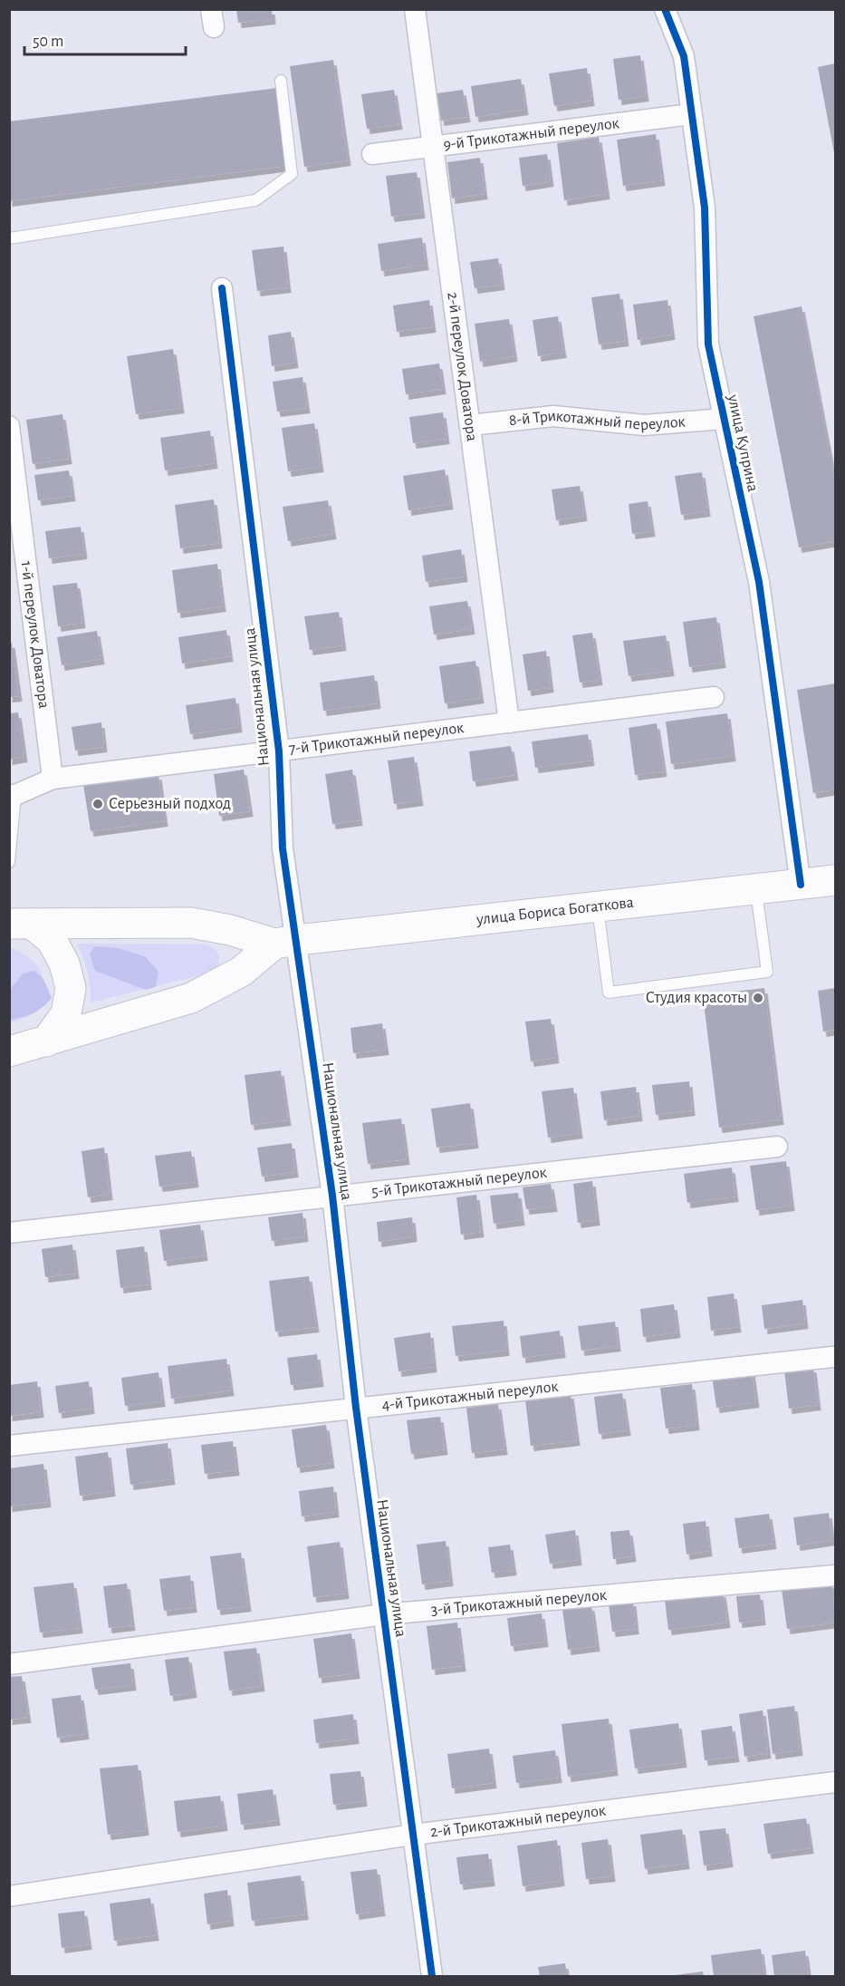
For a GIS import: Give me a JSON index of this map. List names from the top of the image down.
{
  "streets": {
    "main road": ["улица Бориса Богаткова"],
    "street": [
      "9-й Трикотажный переулок",
      "2-й переулок Доватора",
      "8-й Трикотажный переулок",
      "улица Куприна",
      "1-й переулок Доватора",
      "Национальная улица",
      "7-й Трикотажный переулок",
      "5-й Трикотажный переулок",
      "4-й Трикотажный переулок",
      "3-й Трикотажный переулок",
      "2-й Трикотажный переулок"
    ]
  },
  "crossings": [
    ["9-й Трикотажный переулок", "2-й переулок Доватора"],
    ["9-й Трикотажный переулок", "улица Куприна"],
    ["2-й переулок Доватора", "8-й Трикотажный переулок"],
    ["2-й переулок Доватора", "7-й Трикотажный переулок"],
    ["8-й Трикотажный переулок", "улица Куприна"],
    ["улица Куприна", "улица Бориса Богаткова"],
    ["1-й переулок Доватора", "7-й Трикотажный переулок"],
    ["Национальная улица", "7-й Трикотажный переулок"],
    ["Национальная улица", "улица Бориса Богаткова"],
    ["Национальная улица", "5-й Трикотажный переулок"],
    ["Национальная улица", "4-й Трикотажный переулок"],
    ["Национальная улица", "3-й Трикотажный переулок"],
    ["Национальная улица", "2-й Трикотажный переулок"]
  ],
  "places": ["Серьезный подход", "Студия красоты"],
  "scale_bar": "50 m"
}
